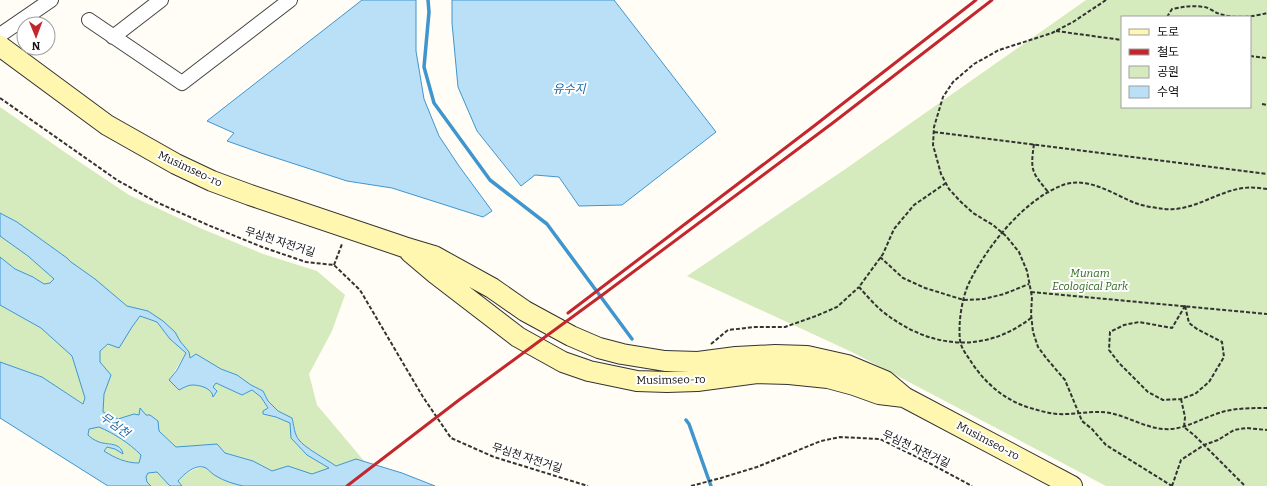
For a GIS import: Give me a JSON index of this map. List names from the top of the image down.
{
  "streets": {
    "street": ["Musimseo-ro"],
    "path": ["무심천 자전거길"]
  },
  "water": ["유수지", "무심천"],
  "parks": ["Munam Ecological Park"],
  "legend": [
    "도로",
    "철도",
    "공원",
    "수역"
  ],
  "north": "bottom"
}
